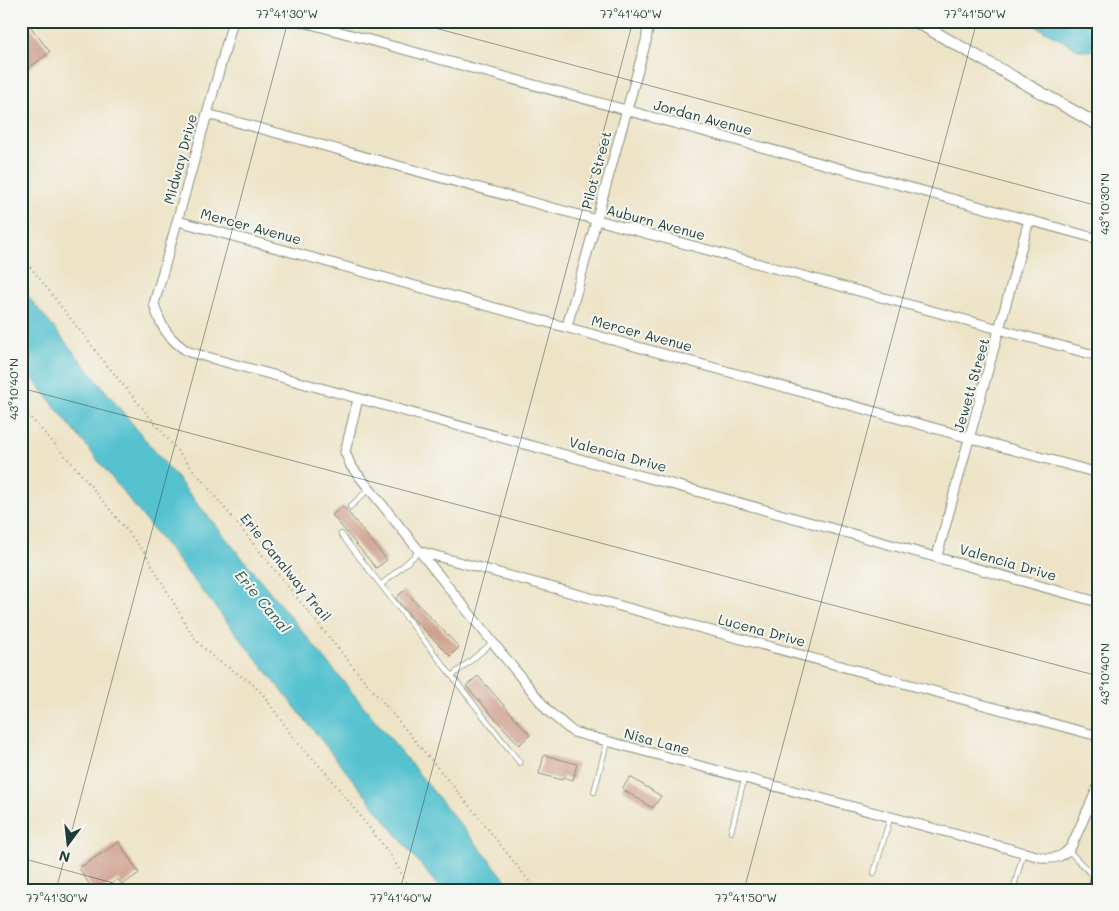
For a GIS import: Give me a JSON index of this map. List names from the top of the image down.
{
  "streets": {
    "street": [
      "Jordan Avenue",
      "Midway Drive",
      "Pilot Street",
      "Auburn Avenue",
      "Mercer Avenue",
      "Jewett Street",
      "Valencia Drive",
      "Lucena Drive",
      "Nisa Lane"
    ],
    "path": ["Erie Canalway Trail"]
  },
  "crossings": [
    ["Jordan Avenue", "Pilot Street"],
    ["Jordan Avenue", "Jewett Street"],
    ["Midway Drive", "Auburn Avenue"],
    ["Midway Drive", "Mercer Avenue"],
    ["Midway Drive", "Valencia Drive"],
    ["Pilot Street", "Auburn Avenue"],
    ["Pilot Street", "Mercer Avenue"],
    ["Auburn Avenue", "Jewett Street"],
    ["Mercer Avenue", "Jewett Street"],
    ["Jewett Street", "Valencia Drive"],
    ["Valencia Drive", "Nisa Lane"],
    ["Lucena Drive", "Nisa Lane"]
  ],
  "water": ["Erie Canal"],
  "north": "bottom",
  "coordinates": [
    "77°41'30\"W",
    "77°41'40\"W",
    "77°41'50\"W",
    "43°10'30\"N",
    "43°10'40\"N"
  ]
}
